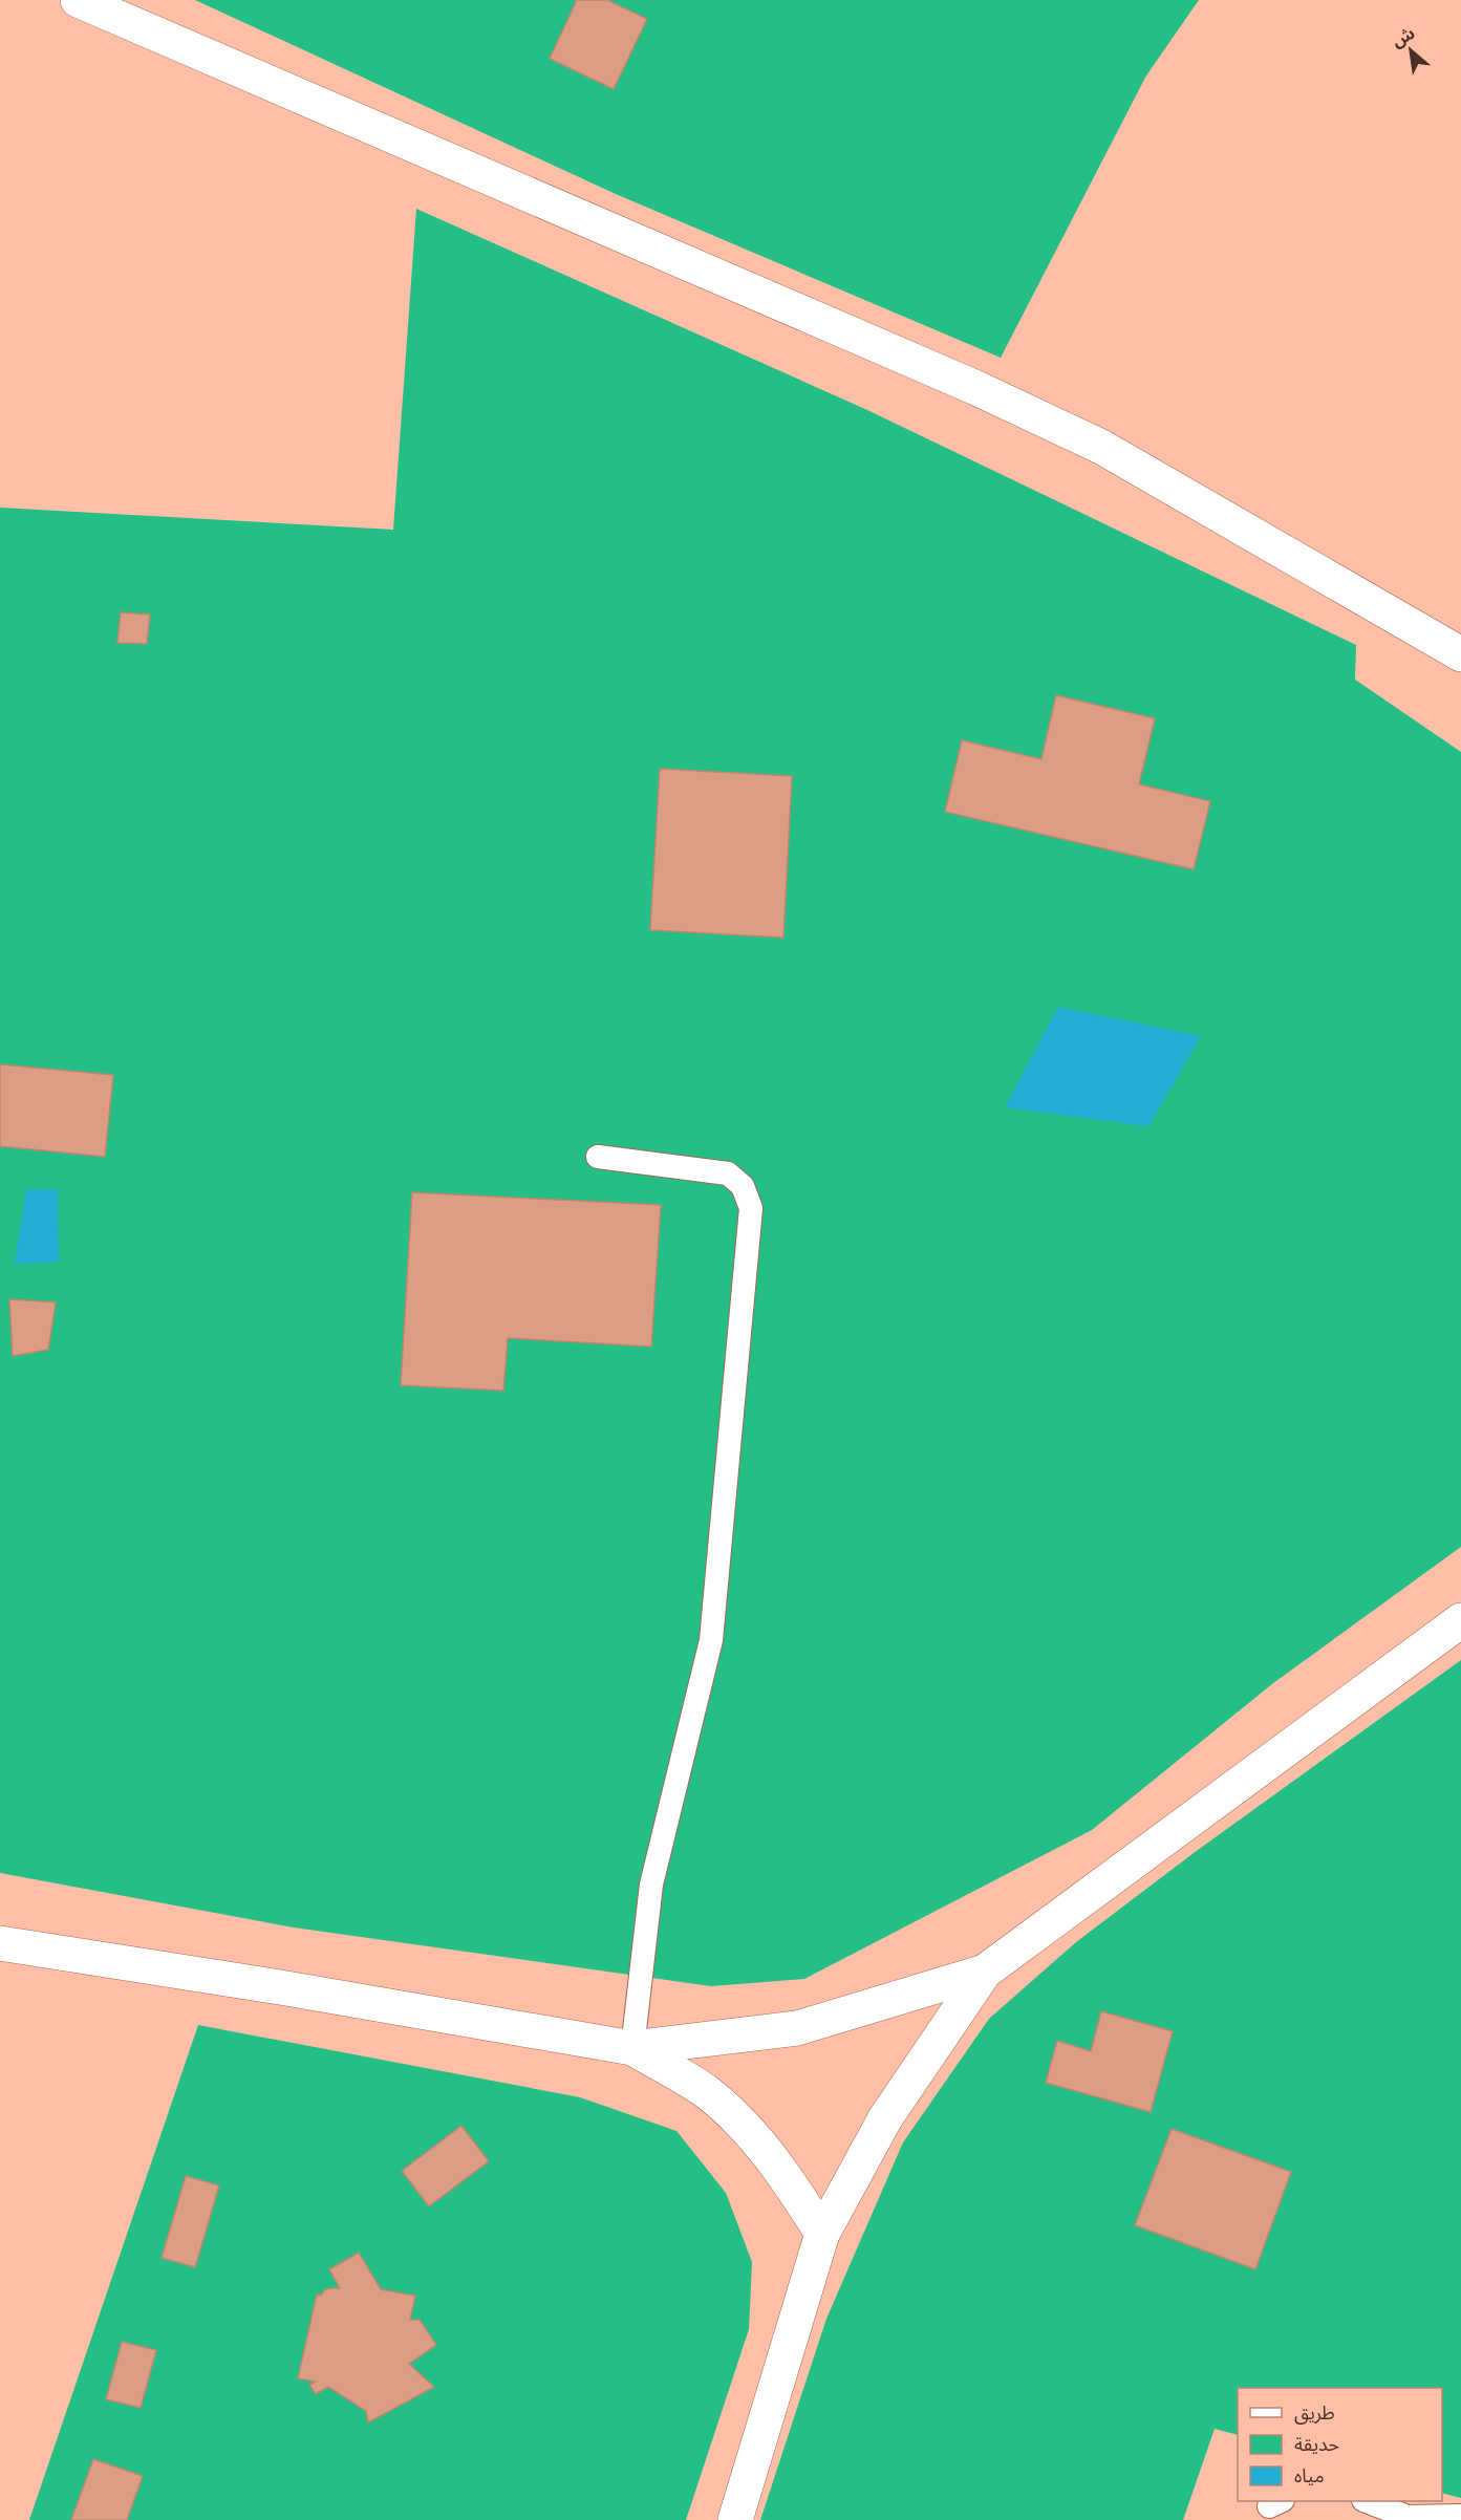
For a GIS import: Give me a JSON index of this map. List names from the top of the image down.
{
  "legend": ["طريق", "حديقة", "مياه"],
  "north": "top left"
}
